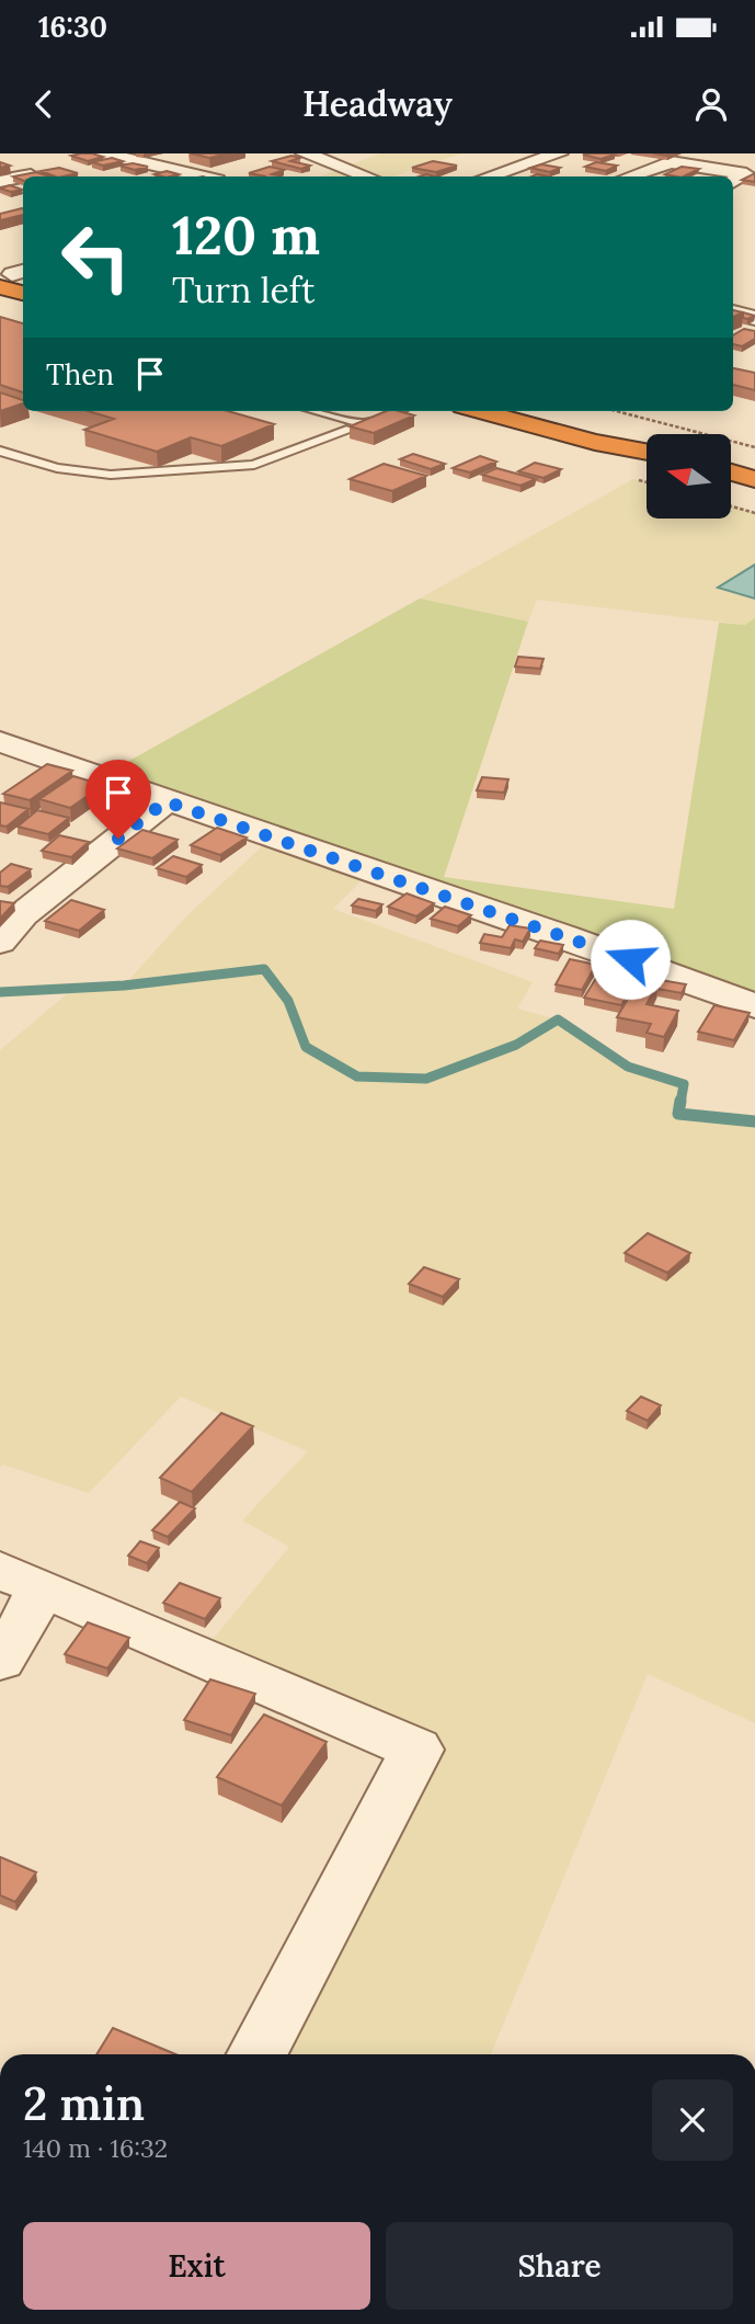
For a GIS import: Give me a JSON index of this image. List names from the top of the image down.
{
  "north": "left",
  "page": {
    "status": "16:30",
    "header": "Headway",
    "turn": ["120 m", "Turn left"],
    "then": "Then",
    "heading": ["2 min", "140 m · 16:32"],
    "buttons": ["Exit", "Share"]
  }
}
